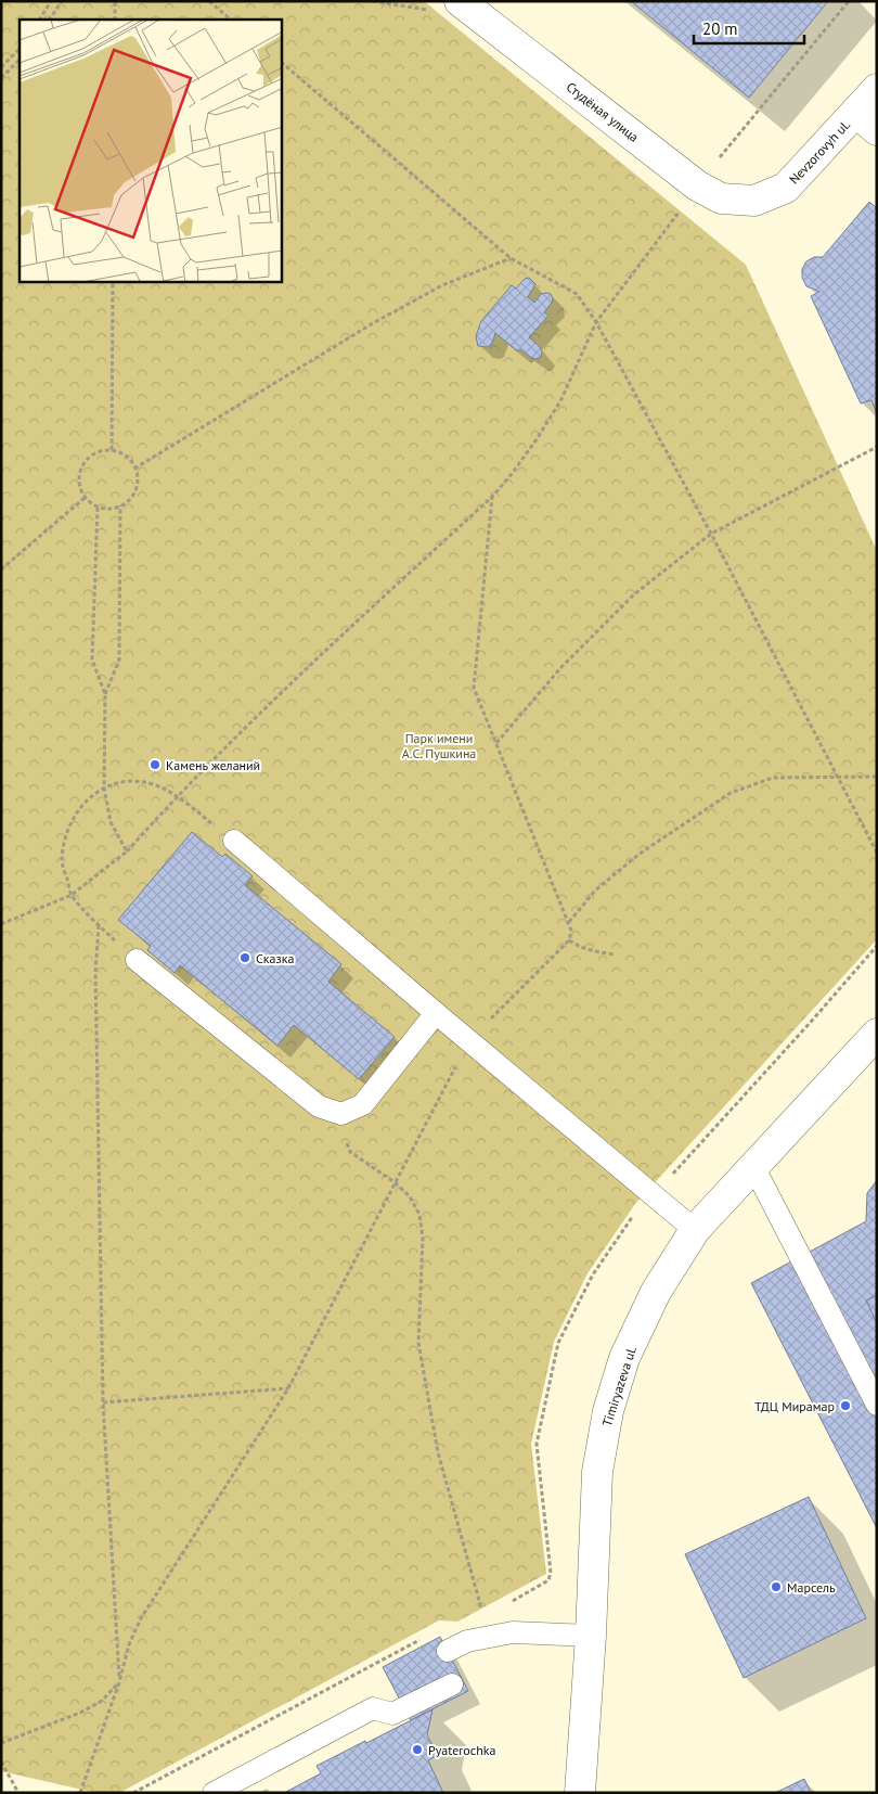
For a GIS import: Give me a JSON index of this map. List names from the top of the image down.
{
  "streets": {
    "street": ["Студёная улица", "Nevzorovyh ul.", "Timiryazeva ul."]
  },
  "crossings": [
    ["Студёная улица", "Nevzorovyh ul."]
  ],
  "parks": ["Парк имени А.С. Пушкина"],
  "places": [
    "Камень желаний",
    "Сказка",
    "ТДЦ Мирамар",
    "Марсель",
    "Pyaterochka"
  ],
  "scale_bar": "20 m"
}
